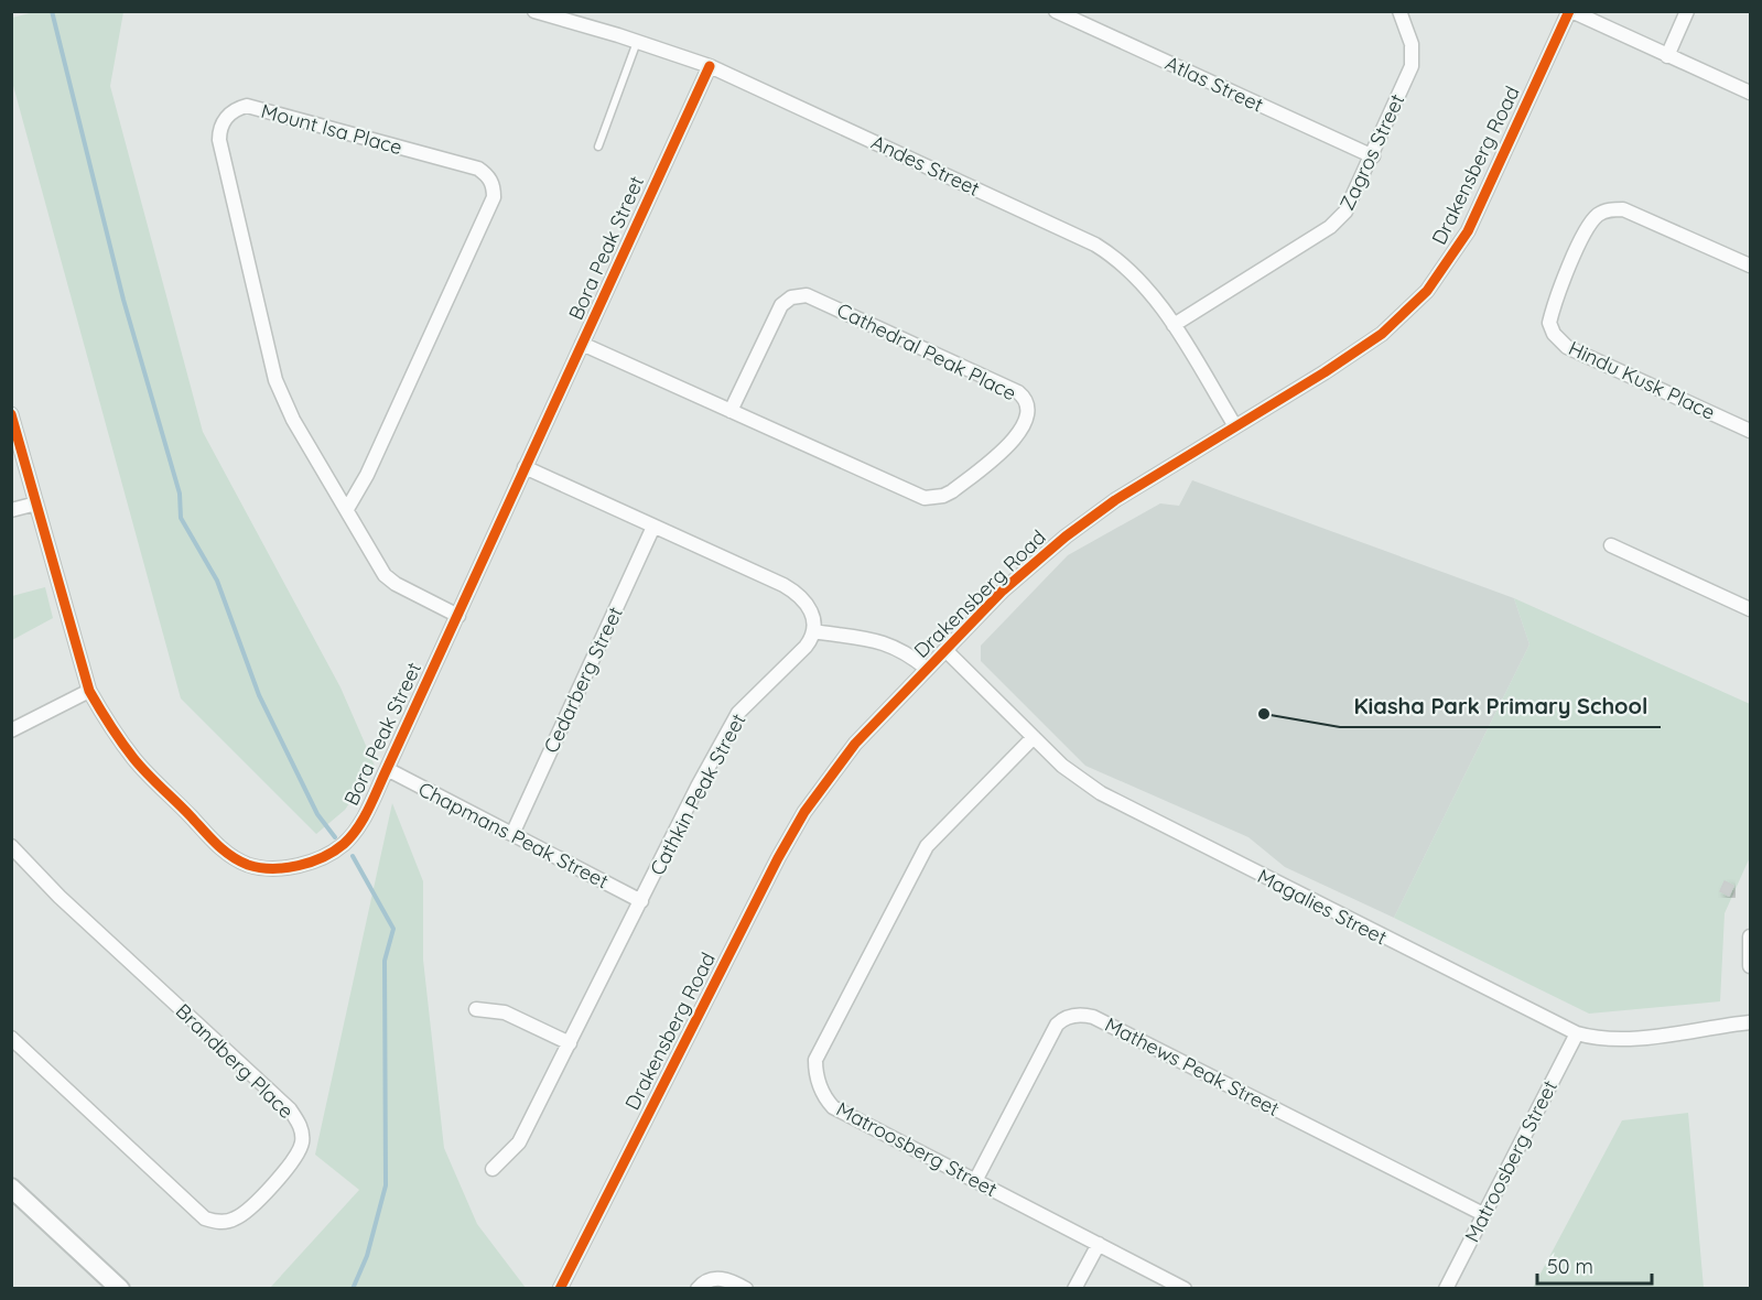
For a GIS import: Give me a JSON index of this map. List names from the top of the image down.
{
  "streets": {
    "street": [
      "Atlas Street",
      "Mount Isa Place",
      "Zagros Street",
      "Andes Street",
      "Drakensberg Road",
      "Bora Peak Street",
      "Cathedral Peak Place",
      "Hindu Kusk Place",
      "Cedarberg Street",
      "Cathkin Peak Street",
      "Chapmans Peak Street",
      "Magalies Street",
      "Brandberg Place",
      "Mathews Peak Street",
      "Matroosberg Street"
    ]
  },
  "crossings": [
    ["Atlas Street", "Zagros Street"],
    ["Mount Isa Place", "Bora Peak Street"],
    ["Zagros Street", "Andes Street"],
    ["Andes Street", "Drakensberg Road"],
    ["Andes Street", "Bora Peak Street"],
    ["Drakensberg Road", "Magalies Street"],
    ["Bora Peak Street", "Cathedral Peak Place"],
    ["Bora Peak Street", "Chapmans Peak Street"],
    ["Cedarberg Street", "Chapmans Peak Street"],
    ["Cathkin Peak Street", "Chapmans Peak Street"],
    ["Magalies Street", "Matroosberg Street"],
    ["Mathews Peak Street", "Matroosberg Street"]
  ],
  "places": ["Kiasha Park Primary School"],
  "scale_bar": "50 m"
}
